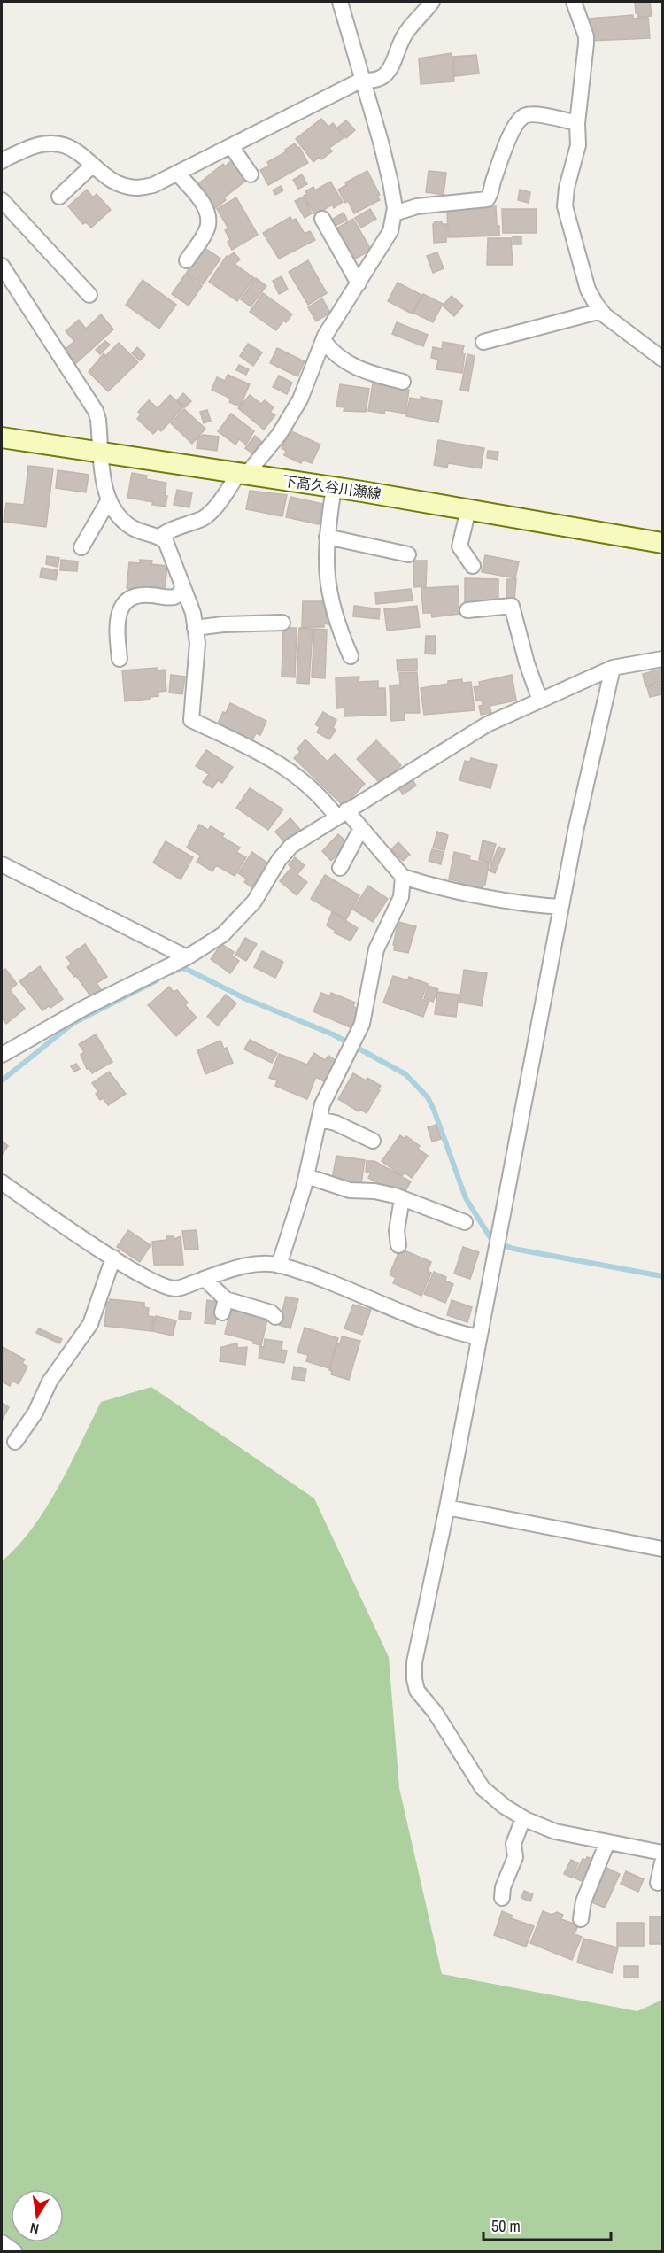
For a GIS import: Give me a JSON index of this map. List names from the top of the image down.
{
  "streets": {
    "main road": ["下高久谷川瀬線"]
  },
  "scale_bar": "50 m",
  "north": "bottom"
}
